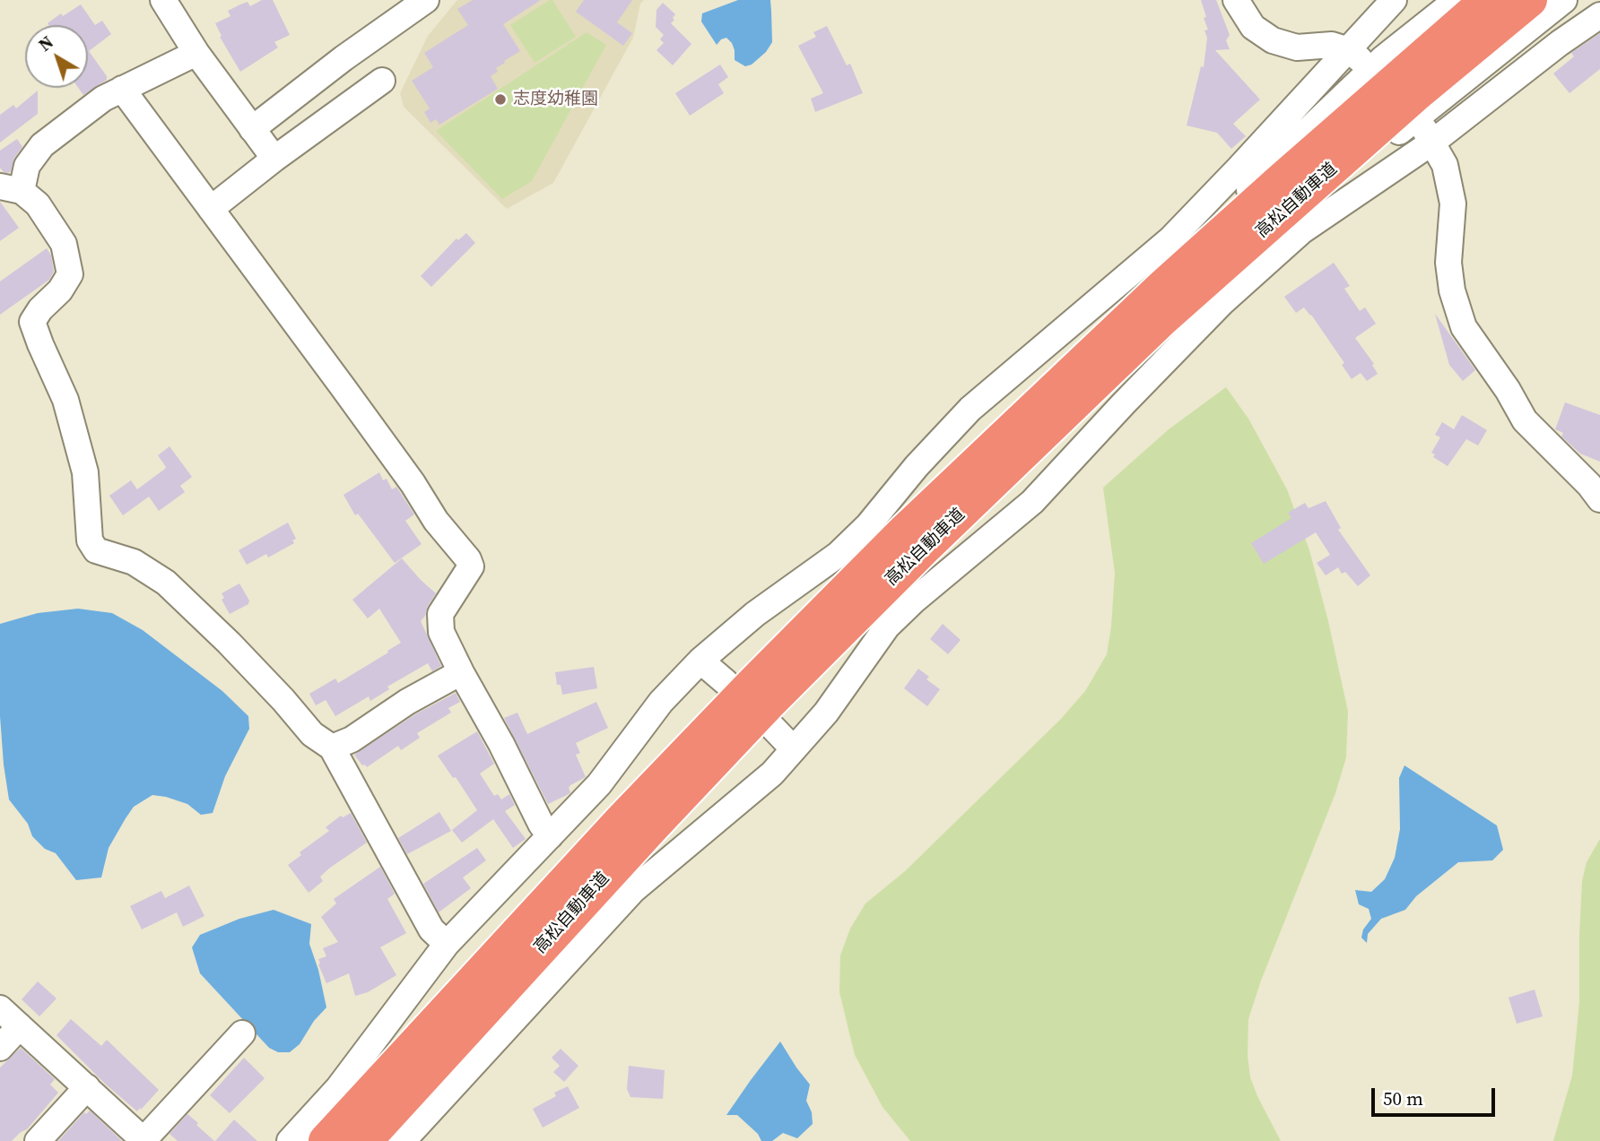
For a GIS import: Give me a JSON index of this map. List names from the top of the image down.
{
  "streets": {
    "highway": ["高松自動車道"]
  },
  "places": ["志度幼稚園"],
  "scale_bar": "50 m",
  "north": "top left"
}
